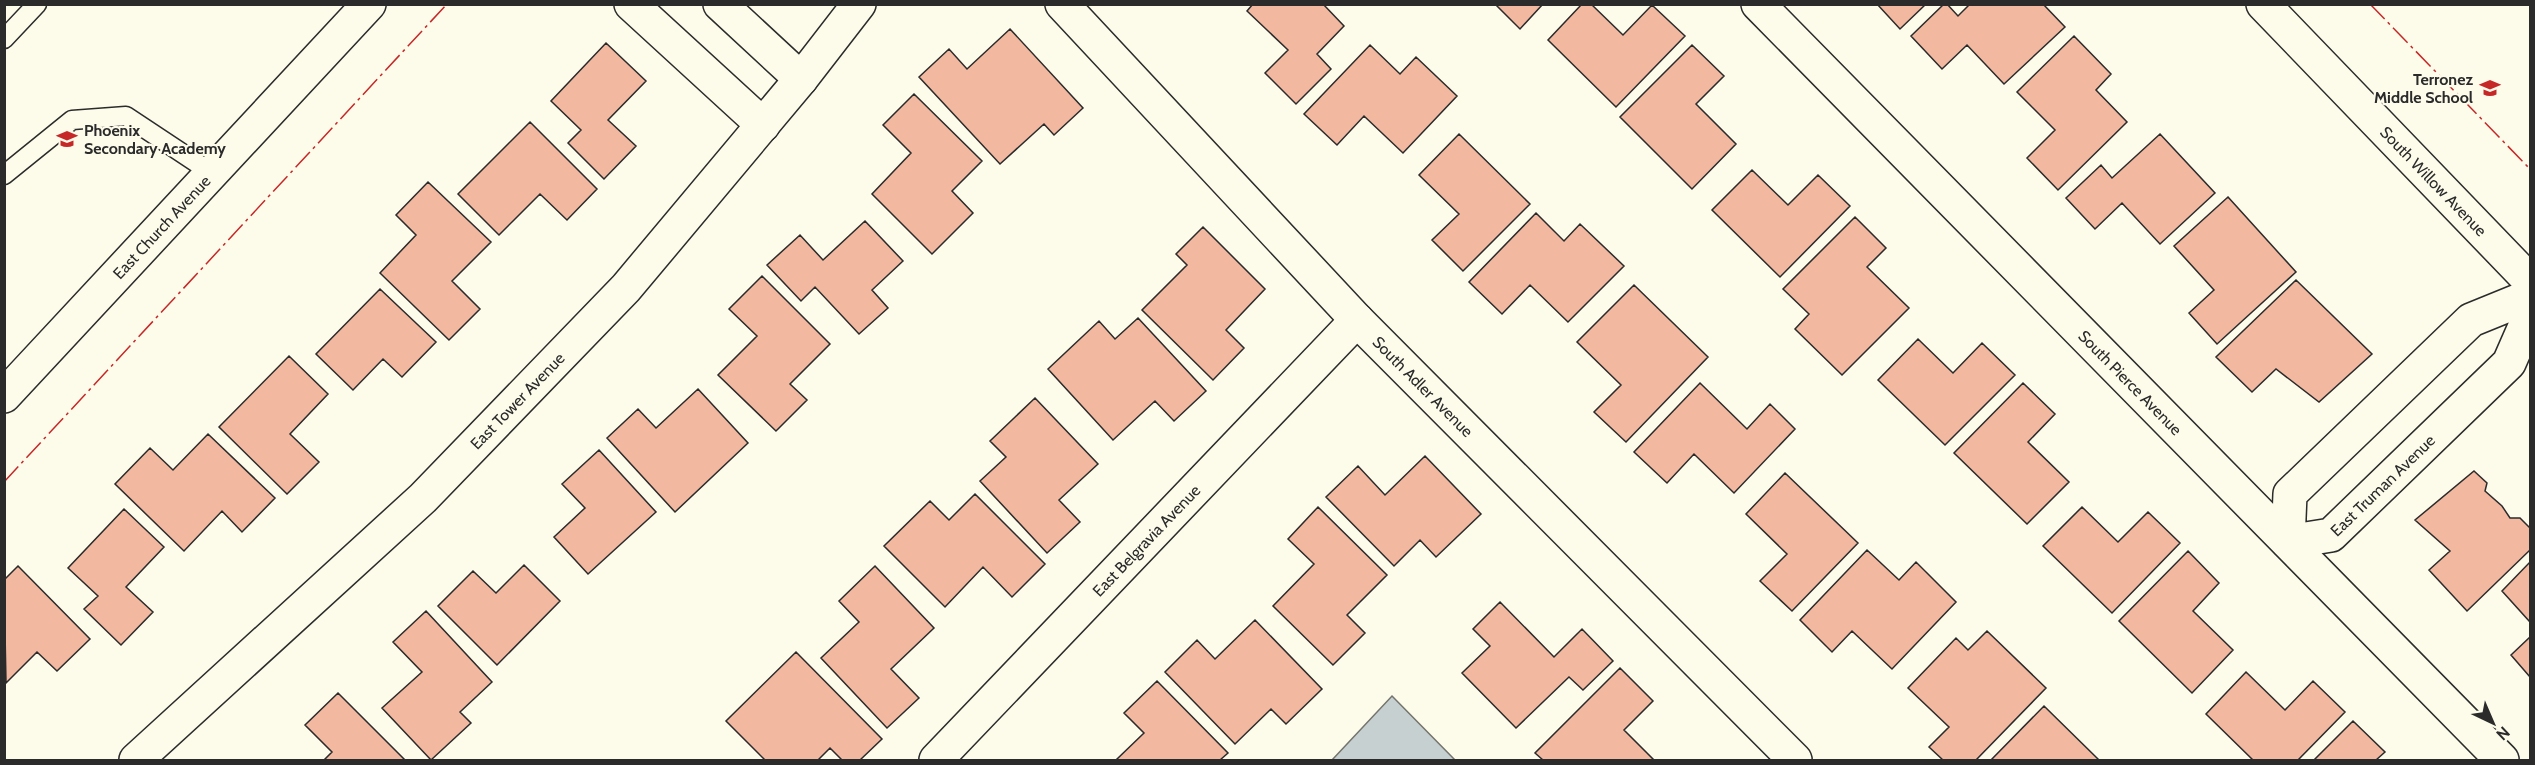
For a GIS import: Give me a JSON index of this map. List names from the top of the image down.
{
  "streets": {
    "street": [
      "South Willow Avenue",
      "East Church Avenue",
      "South Pierce Avenue",
      "South Adler Avenue",
      "East Tower Avenue",
      "East Truman Avenue",
      "East Belgravia Avenue"
    ]
  },
  "crossings": [
    ["South Pierce Avenue", "East Truman Avenue"],
    ["South Adler Avenue", "East Belgravia Avenue"]
  ],
  "places": {
    "school or university": ["Terronez Middle School", "Phoenix Secondary Academy"]
  },
  "north": "bottom right"
}
